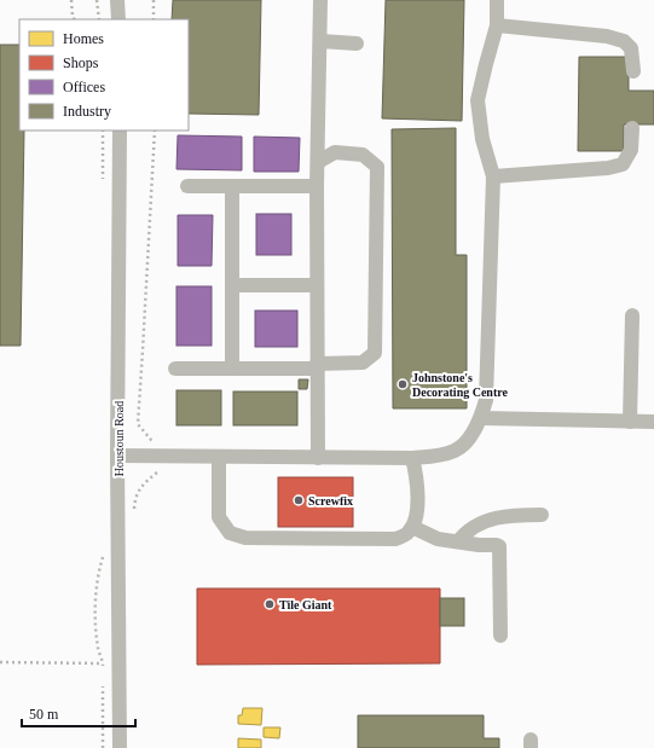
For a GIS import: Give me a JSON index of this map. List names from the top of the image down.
{
  "streets": {
    "street": ["Houstoun Road"]
  },
  "places": ["Johnstone's Decorating Centre", "Screwfix", "Tile Giant"],
  "legend": [
    "Homes",
    "Shops",
    "Offices",
    "Industry"
  ],
  "scale_bar": "50 m"
}
